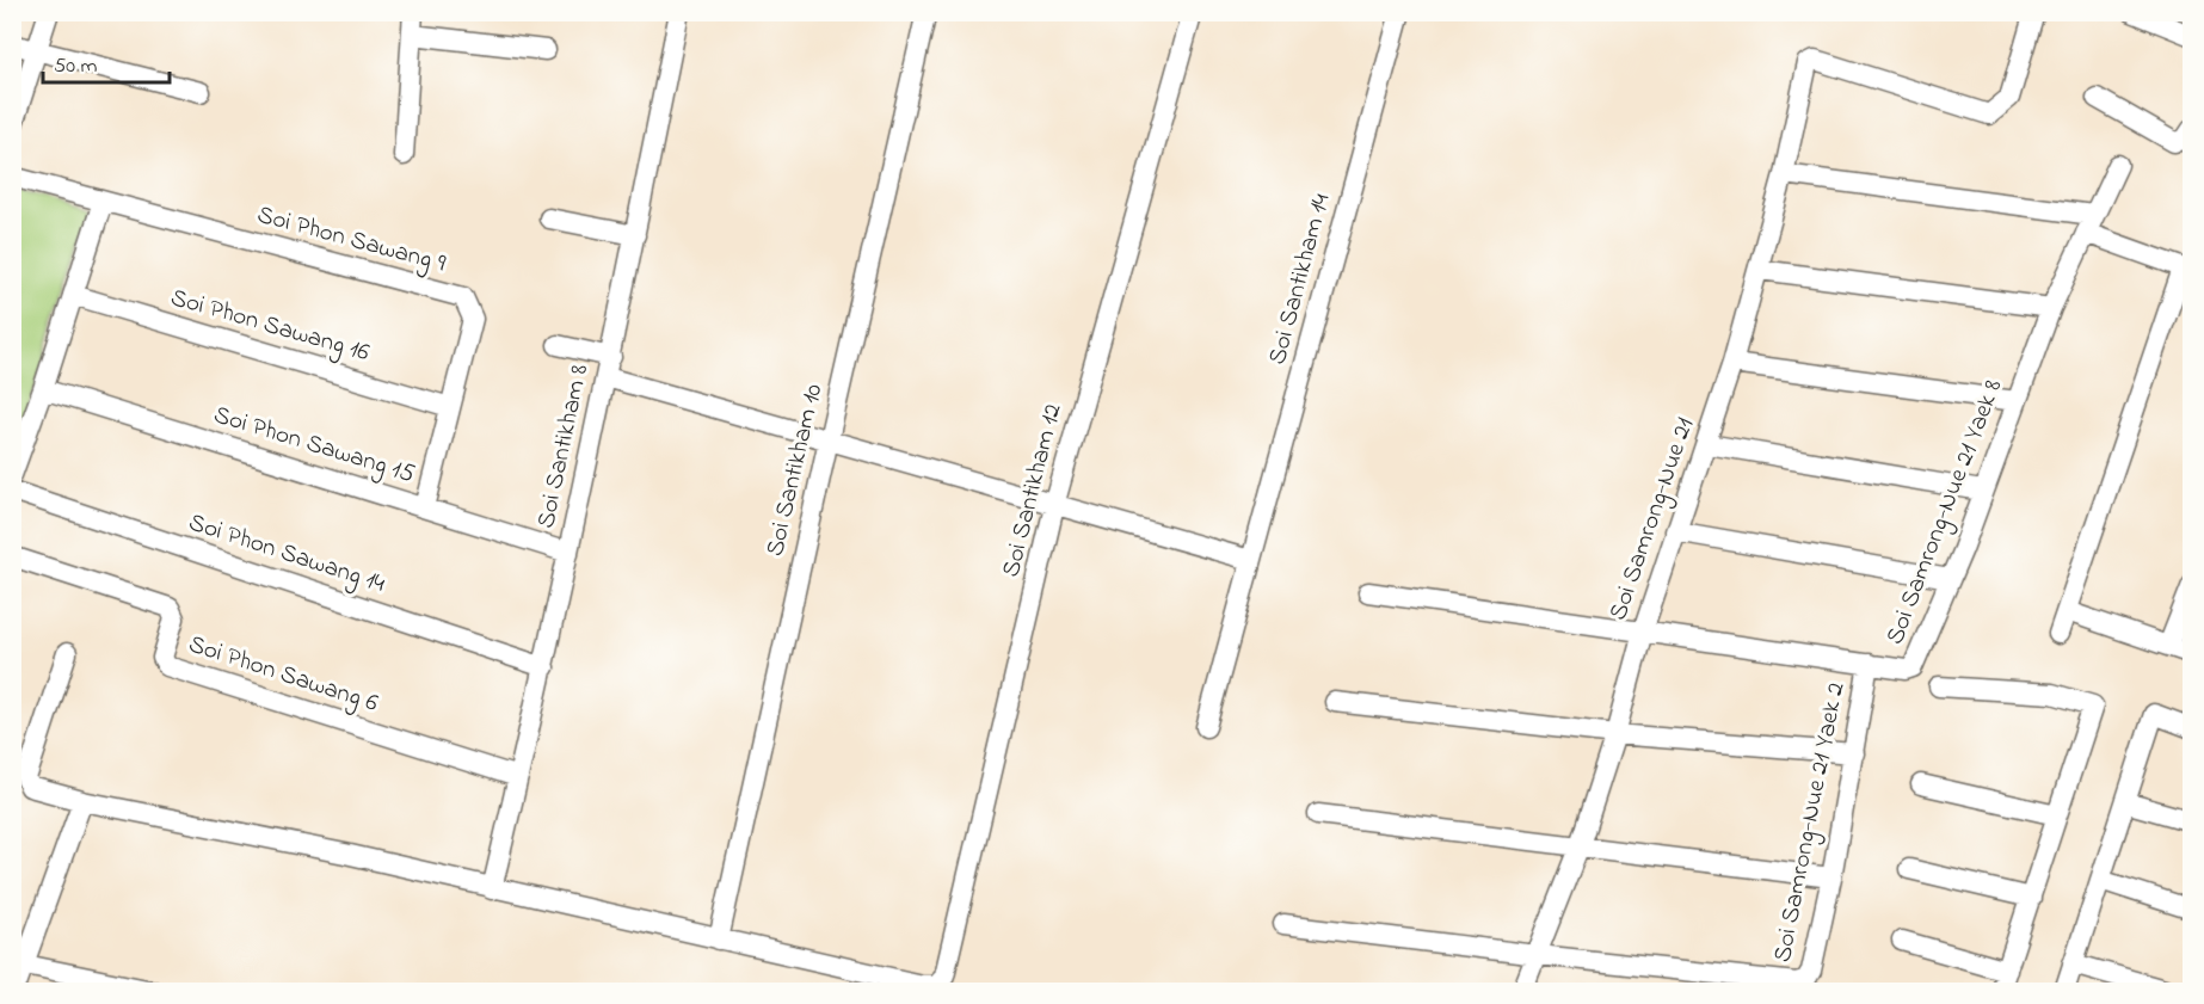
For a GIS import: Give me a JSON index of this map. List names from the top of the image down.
{
  "streets": {
    "street": [
      "Soi Phon Sawang 9",
      "Soi Santikham 14",
      "Soi Phon Sawang 16",
      "Soi Phon Sawang 15",
      "Soi Santikham 8",
      "Soi Santikham 10",
      "Soi Santikham 12",
      "Soi Samrong-Nue 21 Yaek 8",
      "Soi Samrong-Nue 21",
      "Soi Phon Sawang 14",
      "Soi Phon Sawang 6",
      "Soi Samrong-Nue 21 Yaek 2"
    ]
  },
  "crossings": [
    ["Soi Phon Sawang 9", "Soi Phon Sawang 16"],
    ["Soi Phon Sawang 9", "Soi Phon Sawang 15"],
    ["Soi Phon Sawang 15", "Soi Santikham 8"],
    ["Soi Santikham 8", "Soi Phon Sawang 14"],
    ["Soi Santikham 8", "Soi Phon Sawang 6"],
    ["Soi Samrong-Nue 21 Yaek 8", "Soi Samrong-Nue 21"],
    ["Soi Samrong-Nue 21 Yaek 8", "Soi Samrong-Nue 21 Yaek 2"],
    ["Soi Samrong-Nue 21", "Soi Samrong-Nue 21 Yaek 2"]
  ],
  "scale_bar": "50 m"
}
